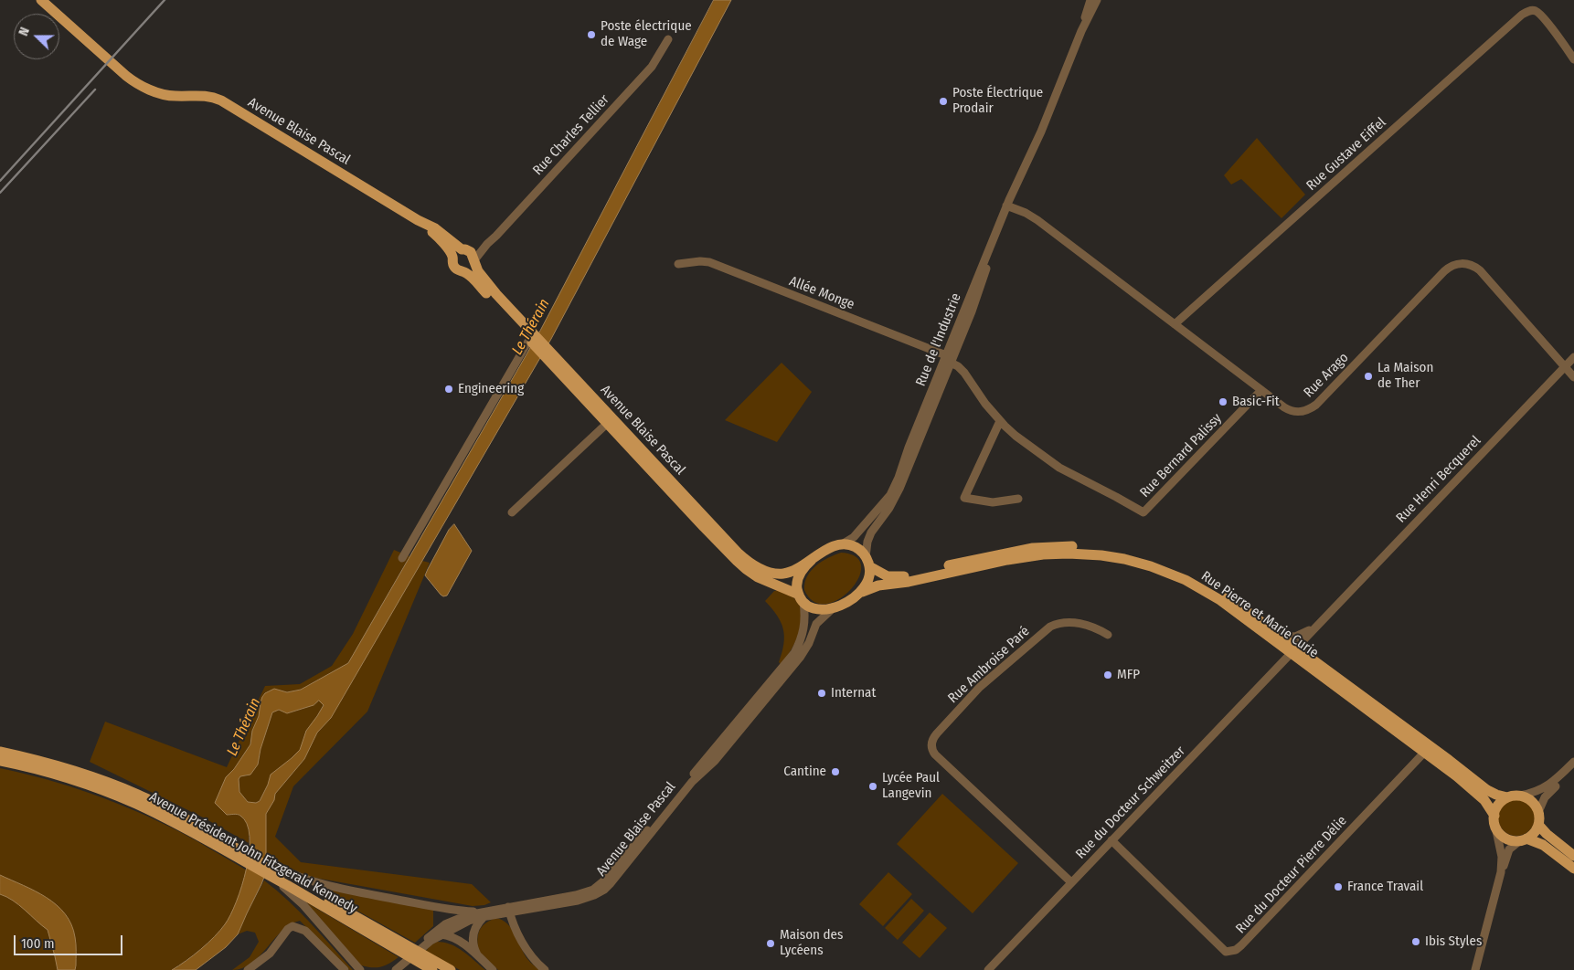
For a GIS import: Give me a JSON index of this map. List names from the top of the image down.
{
  "streets": {
    "main road": ["Avenue Blaise Pascal", "Rue Pierre et Marie Curie", "Avenue Président John Fitzgerald Kennedy"],
    "street": [
      "Rue Charles Tellier",
      "Rue Gustave Eiffel",
      "Allée Monge",
      "Rue de l'Industrie",
      "Rue Arago",
      "Rue Bernard Palissy",
      "Rue Henri Becquerel",
      "Rue Ambroise Paré",
      "Rue du Docteur Schweitzer",
      "Rue du Docteur Pierre Délie"
    ]
  },
  "crossings": [
    ["Avenue Blaise Pascal", "Rue Charles Tellier"],
    ["Avenue Blaise Pascal", "Rue de l'Industrie"],
    ["Avenue Blaise Pascal", "Rue Pierre et Marie Curie"],
    ["Rue Gustave Eiffel", "Rue Arago"],
    ["Allée Monge", "Rue de l'Industrie"],
    ["Allée Monge", "Rue Bernard Palissy"],
    ["Rue de l'Industrie", "Rue Arago"],
    ["Rue de l'Industrie", "Rue Bernard Palissy"],
    ["Rue de l'Industrie", "Rue Pierre et Marie Curie"],
    ["Rue Arago", "Rue Bernard Palissy"],
    ["Rue Arago", "Rue Henri Becquerel"],
    ["Rue Henri Becquerel", "Rue Pierre et Marie Curie"],
    ["Rue Henri Becquerel", "Rue du Docteur Schweitzer"],
    ["Rue Pierre et Marie Curie", "Rue du Docteur Schweitzer"],
    ["Rue Pierre et Marie Curie", "Rue du Docteur Pierre Délie"],
    ["Rue Ambroise Paré", "Rue du Docteur Schweitzer"],
    ["Rue du Docteur Schweitzer", "Rue du Docteur Pierre Délie"]
  ],
  "water": ["Le Thérain"],
  "places": [
    "Poste électrique de Wage",
    "Poste Électrique Prodair",
    "La Maison de Ther",
    "Engineering",
    "Basic-Fit",
    "MFP",
    "Internat",
    "Cantine",
    "Lycée Paul Langevin",
    "France Travail",
    "Ibis Styles",
    "Maison des Lycéens"
  ],
  "scale_bar": "100 m",
  "north": "left"
}
